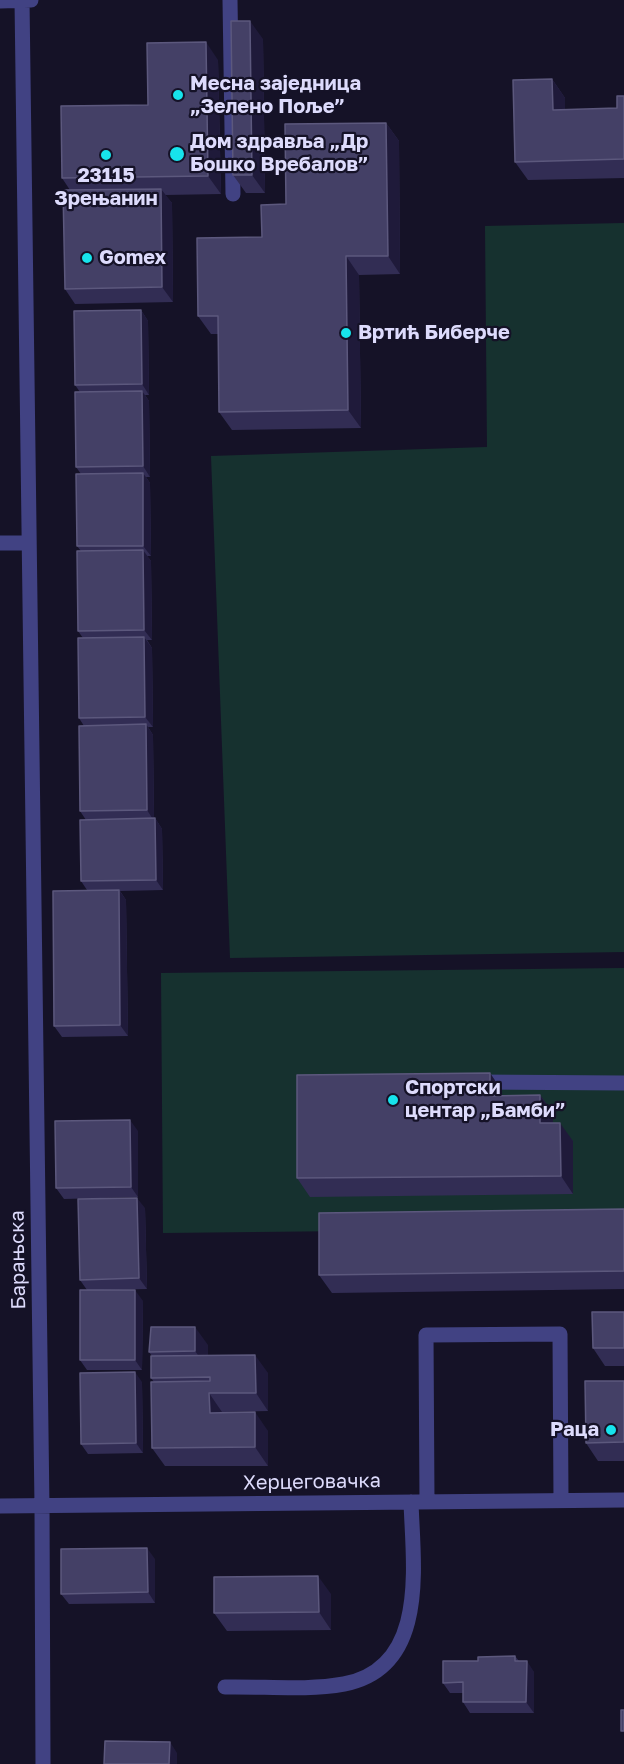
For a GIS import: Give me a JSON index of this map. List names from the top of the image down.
{
  "streets": {
    "street": ["Барањска", "Херцеговачка"]
  },
  "crossings": [
    ["Барањска", "Херцеговачка"]
  ],
  "places": [
    "Месна заједница „Зелено Поље”",
    "Дом здравља „Др Бошко Вребалов”",
    "23115 Зрењанин",
    "Gomex",
    "Вртић Биберче",
    "Спортски центар „Бамби”",
    "Раца"
  ]
}
